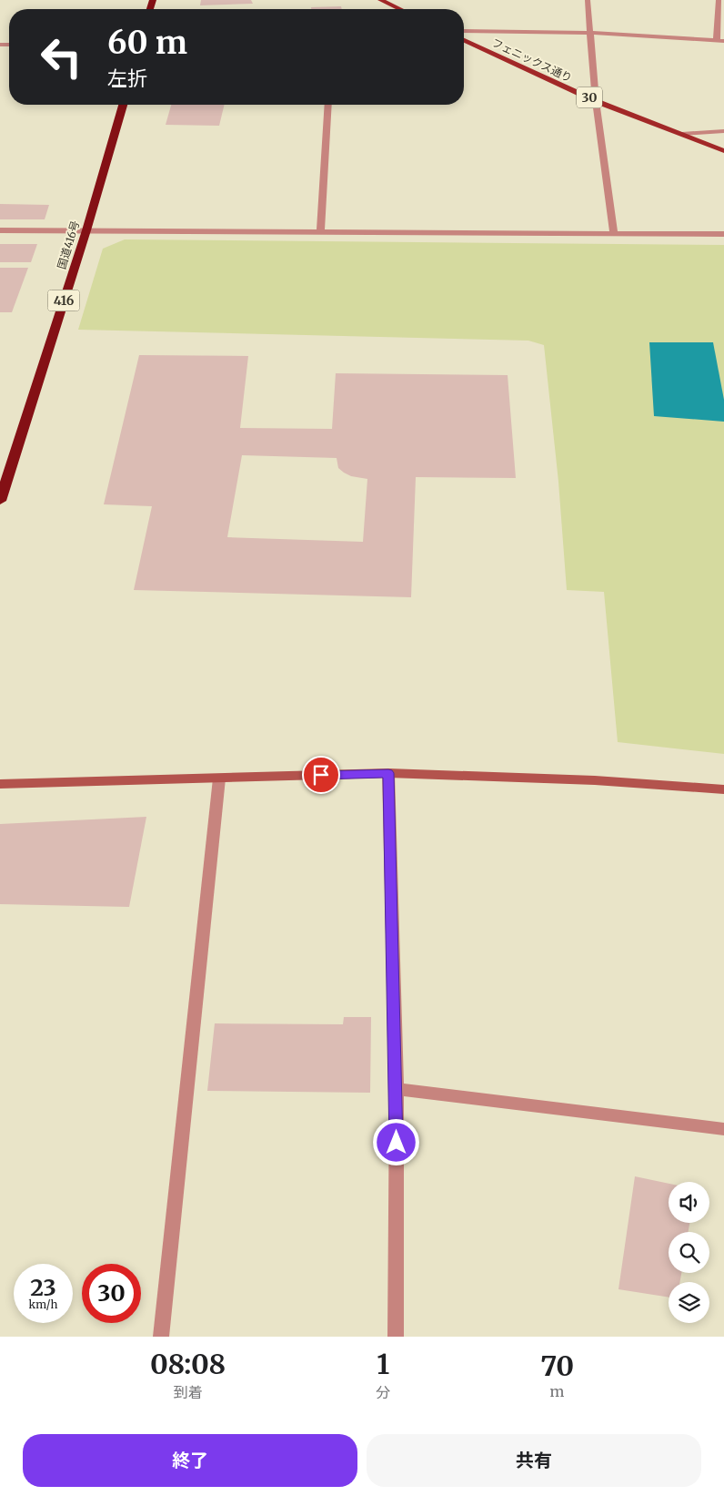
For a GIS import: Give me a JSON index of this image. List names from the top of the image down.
{
  "streets": {
    "highway": ["国道416号", "416"],
    "main road": ["フェニックス通り", "30"]
  },
  "page": {
    "turn": ["60 m", "左折"],
    "speed": "23 km/h",
    "limit": "30",
    "eta": [
      "08:08",
      "到着",
      "1",
      "分",
      "70",
      "m"
    ],
    "buttons": ["終了", "共有"]
  }
}
